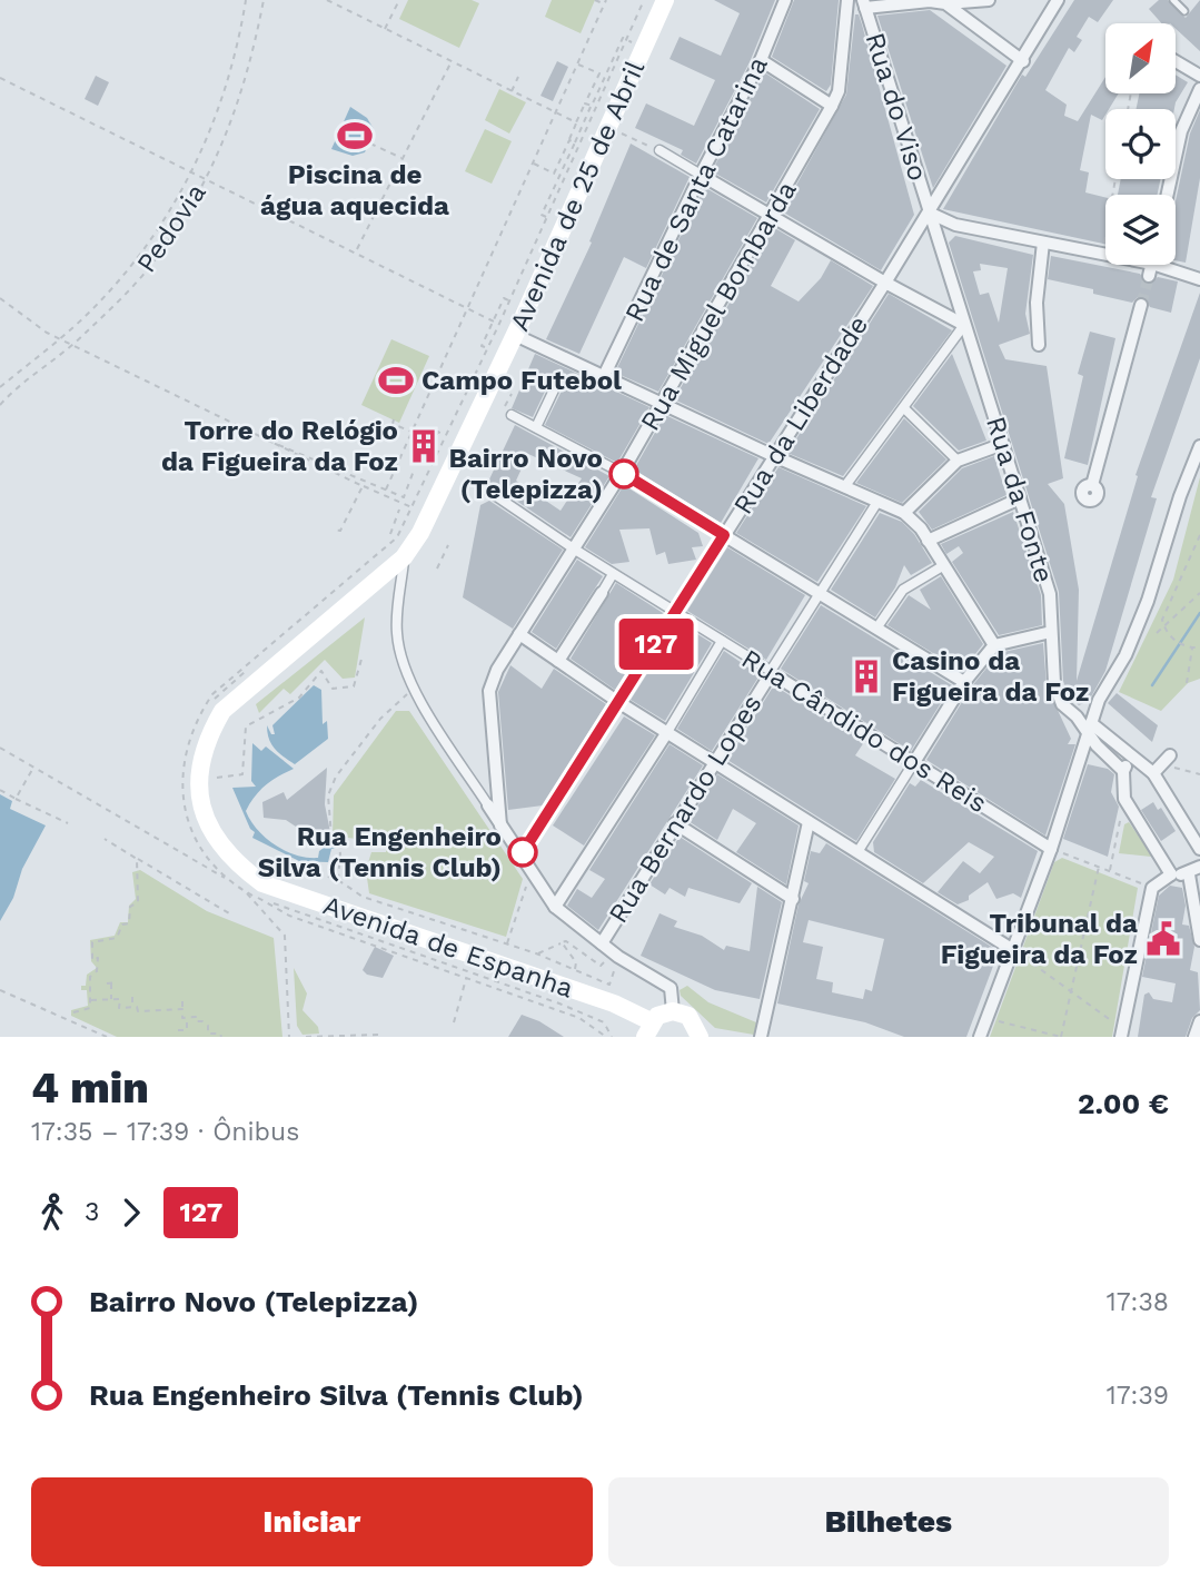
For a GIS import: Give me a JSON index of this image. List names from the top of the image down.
{
  "streets": {
    "main road": ["Avenida de 25 de Abril", "Avenida de Espanha"],
    "street": [
      "Rua do Viso",
      "Rua de Santa Catarina",
      "Rua Miguel Bombarda",
      "Rua da Liberdade",
      "Rua da Fonte",
      "Rua Cândido dos Reis",
      "Rua Bernardo Lopes"
    ],
    "path": ["Pedovia"]
  },
  "crossings": [
    ["Rua do Viso", "Rua da Liberdade"],
    ["Rua do Viso", "Rua da Fonte"],
    ["Avenida de 25 de Abril", "Avenida de Espanha"],
    ["Rua Miguel Bombarda", "Rua Cândido dos Reis"],
    ["Rua da Liberdade", "Rua da Fonte"],
    ["Rua da Liberdade", "Rua Cândido dos Reis"],
    ["Rua Cândido dos Reis", "Rua Bernardo Lopes"]
  ],
  "places": {
    "sports": ["Piscina de água aquecida", "Campo Futebol"],
    "building": ["Torre do Relógio da Figueira da Foz", "Casino da Figueira da Foz"],
    "other": ["Bairro Novo (Telepizza)", "Rua Engenheiro Silva (Tennis Club)"],
    "public building": ["Tribunal da Figueira da Foz"]
  },
  "lines": ["bus line 127"],
  "north": "top right",
  "page": {
    "on_map": "127",
    "heading": ["4 min", "17:35 – 17:39 · Ônibus", "2.00 €"],
    "legs": ["3", "127"],
    "list": [
      {
        "name": "Bairro Novo (Telepizza)",
        "value": "17:38"
      },
      {
        "name": "Rua Engenheiro Silva (Tennis Club)",
        "value": "17:39"
      }
    ],
    "buttons": ["Iniciar", "Bilhetes"]
  }
}
